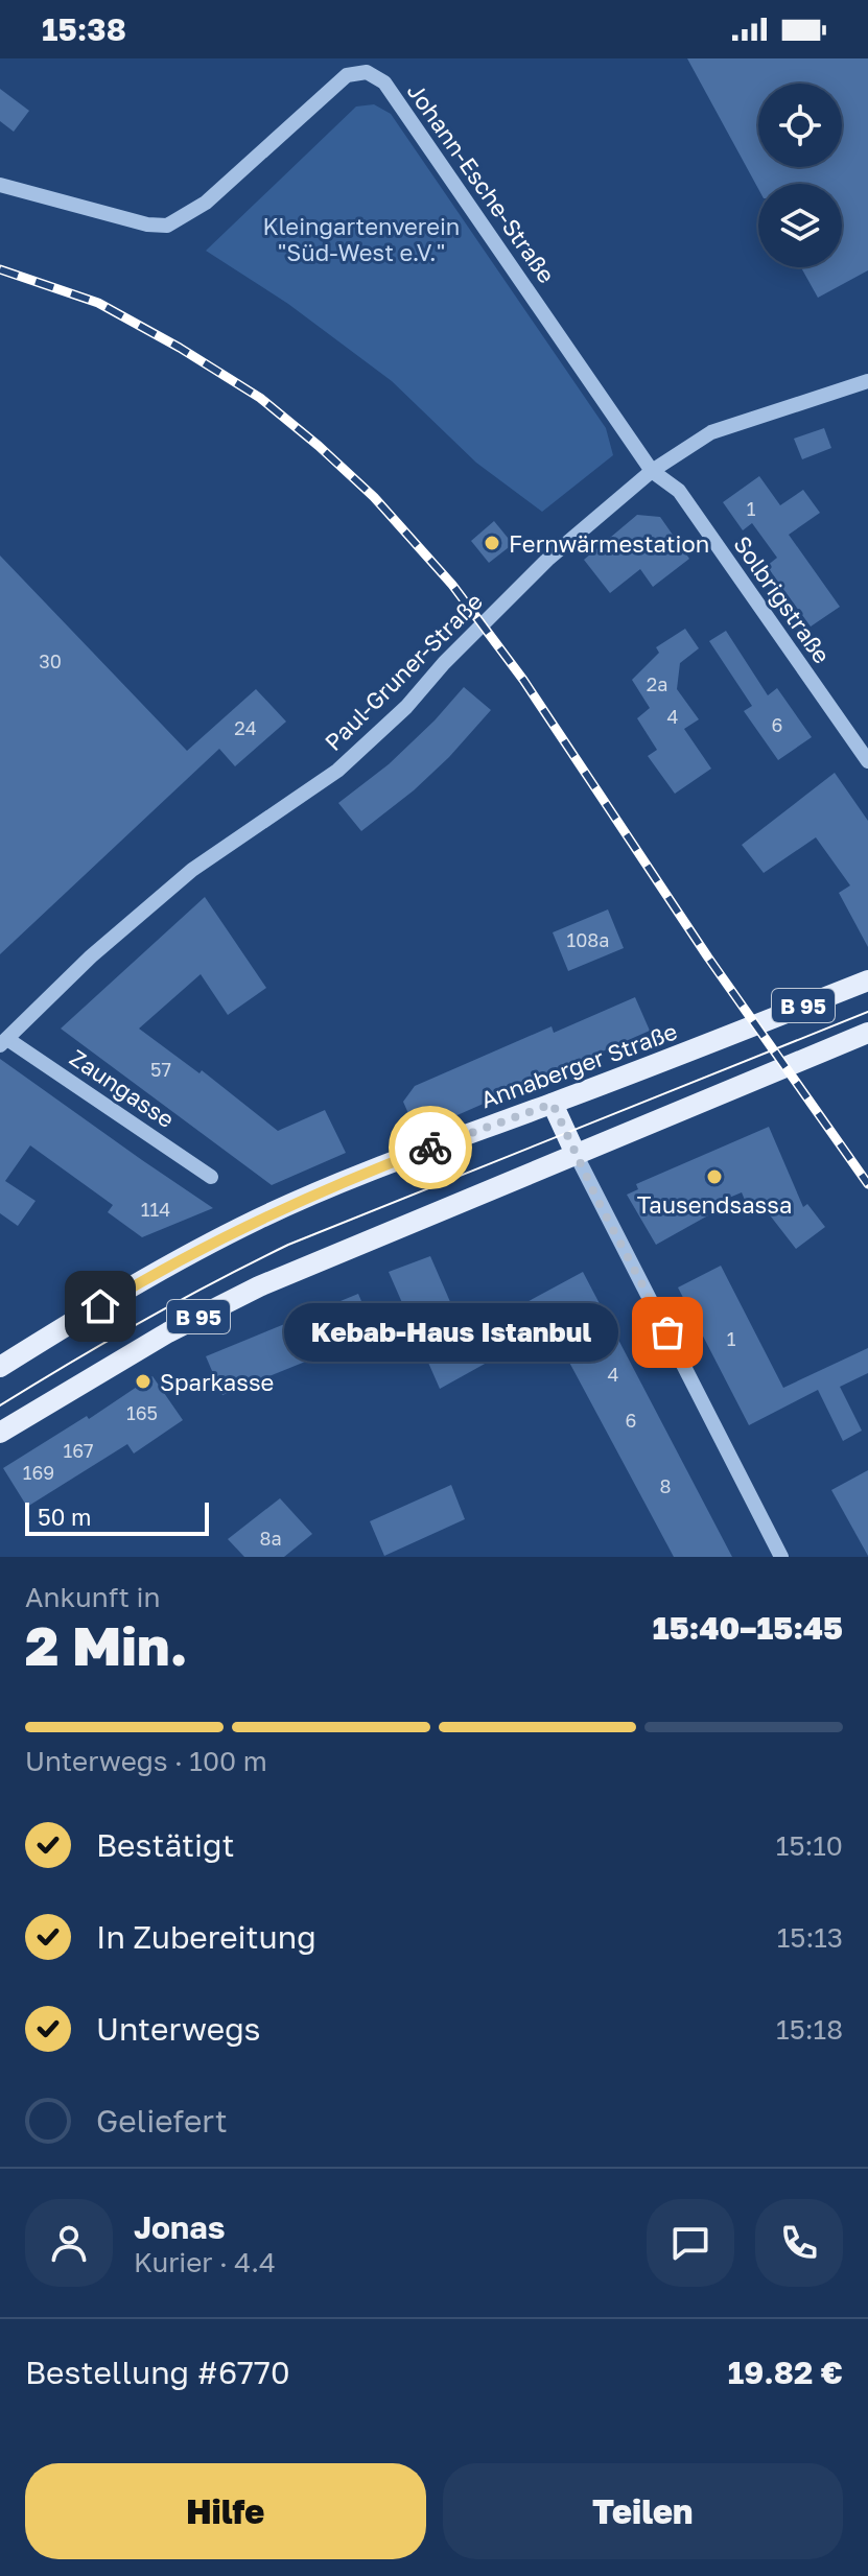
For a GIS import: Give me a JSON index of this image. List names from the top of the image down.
{
  "streets": {
    "main road": ["B 95", "Annaberger Straße"],
    "street": [
      "Johann-Esche-Straße",
      "Solbrigstraße",
      "Paul-Gruner-Straße",
      "Zaungasse"
    ]
  },
  "crossings": [
    ["Johann-Esche-Straße", "Solbrigstraße"],
    ["Johann-Esche-Straße", "Paul-Gruner-Straße"],
    ["Solbrigstraße", "Paul-Gruner-Straße"],
    ["Paul-Gruner-Straße", "Zaungasse"]
  ],
  "parks": ["Kleingartenverein \"Süd-West e.V.\""],
  "places": [
    "Fernwärmestation",
    "Tausendsassa",
    "Kebab-Haus Istanbul",
    "Sparkasse"
  ],
  "house_numbers": [
    "1",
    "30",
    "2a",
    "4",
    "6",
    "24",
    "108a",
    "57",
    "114",
    "1",
    "4",
    "165",
    "6",
    "167",
    "169",
    "8",
    "8a"
  ],
  "scale_bar": "50 m",
  "page": {
    "status": "15:38",
    "bubble": "Kebab-Haus Istanbul",
    "scale": "50 m",
    "heading": ["2 Min.", "Ankunft in", "15:40–15:45"],
    "panel": [
      "Jonas",
      "Kurier · 4.4",
      "Bestellung #6770",
      "19.82 €"
    ],
    "bar": "Unterwegs · 100 m",
    "list": [
      ["Bestätigt", "15:10"],
      ["In Zubereitung", "15:13"],
      ["Unterwegs", "15:18"],
      "Geliefert"
    ],
    "buttons": ["Hilfe", "Teilen"]
  }
}
